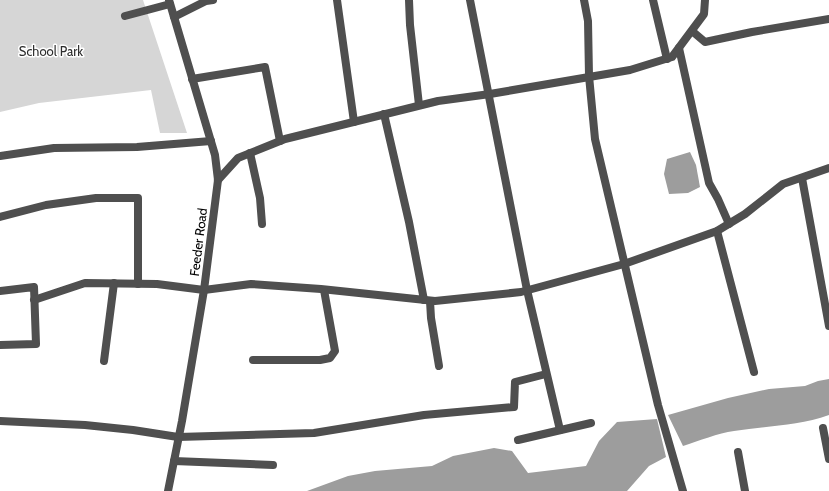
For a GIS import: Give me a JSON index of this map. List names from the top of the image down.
{
  "streets": {
    "street": ["Feeder Road"]
  },
  "parks": ["School Park"]
}
